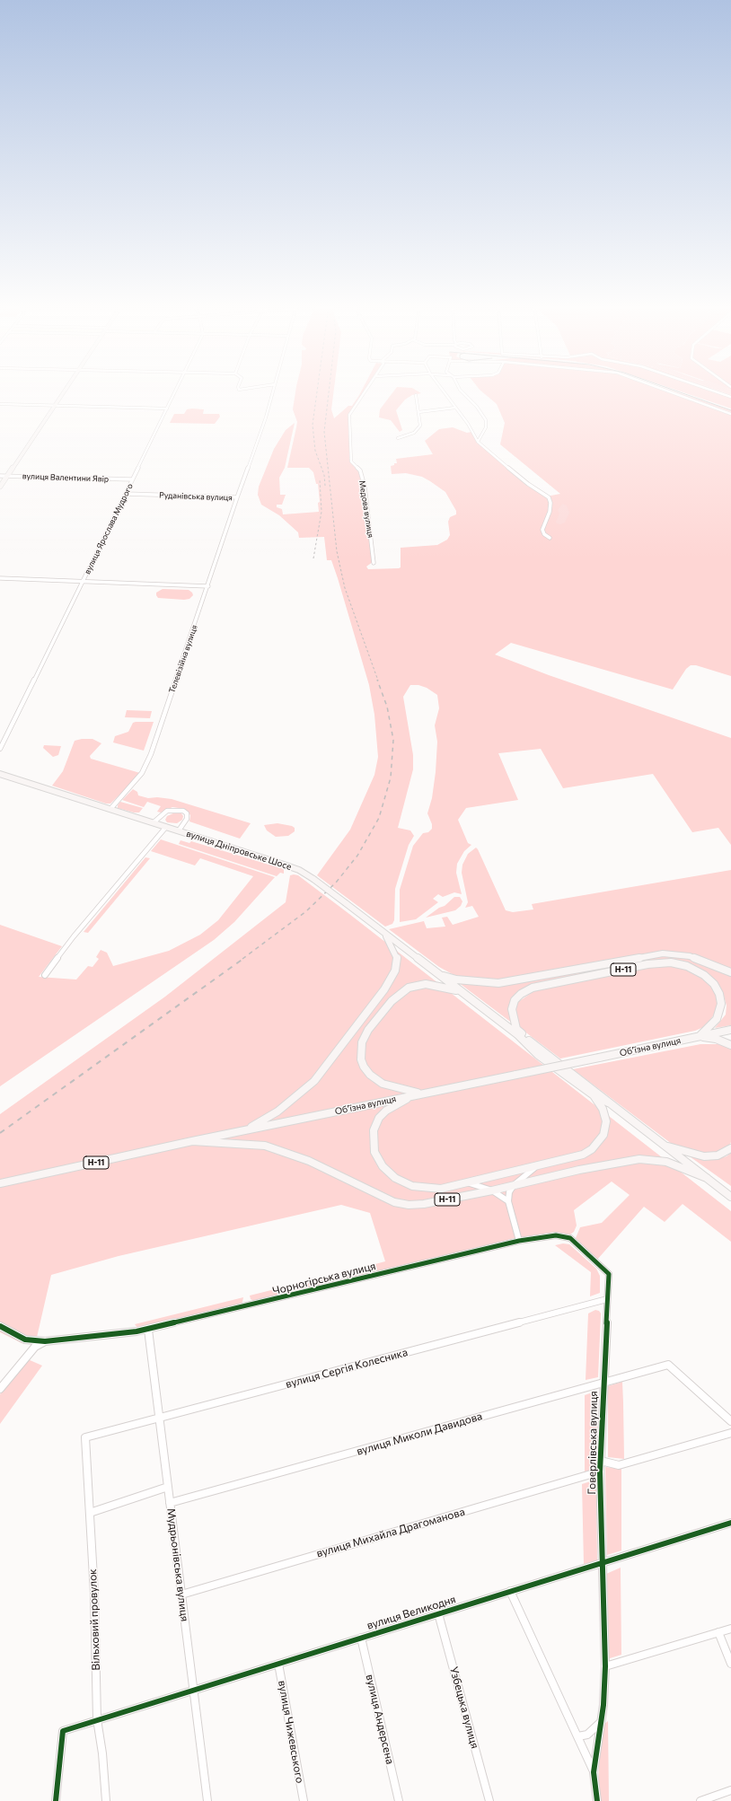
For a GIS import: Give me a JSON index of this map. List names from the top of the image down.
{
  "streets": {
    "main road": ["вулиця Дніпровське Шосе", "Н-11", "Обʼїзна вулиця"],
    "street": [
      "вулиця Валентини Явір",
      "Руданівська вулиця",
      "Медова вулиця",
      "вулиця Ярослава Мудрого",
      "Телевізійна вулиця",
      "Чорногірська вулиця",
      "вулиця Сергія Колесника",
      "вулиця Миколи Давидова",
      "Говерлівська вулиця",
      "вулиця Михайла Драгоманова",
      "Мудрьонівська вулиця",
      "вулиця Великодня",
      "Вільховий провулок",
      "Узбецька вулиця",
      "вулиця Андерсена",
      "вулиця Чижевського"
    ]
  },
  "crossings": [
    ["вулиця Валентини Явір", "вулиця Ярослава Мудрого"],
    ["Руданівська вулиця", "вулиця Ярослава Мудрого"],
    ["Руданівська вулиця", "Телевізійна вулиця"],
    ["Телевізійна вулиця", "вулиця Дніпровське Шосе"],
    ["вулиця Дніпровське Шосе", "Н-11"],
    ["Н-11", "Обʼїзна вулиця"],
    ["Чорногірська вулиця", "Говерлівська вулиця"],
    ["Чорногірська вулиця", "Мудрьонівська вулиця"],
    ["вулиця Сергія Колесника", "Говерлівська вулиця"],
    ["вулиця Сергія Колесника", "Мудрьонівська вулиця"],
    ["вулиця Сергія Колесника", "Вільховий провулок"],
    ["вулиця Миколи Давидова", "Говерлівська вулиця"],
    ["вулиця Миколи Давидова", "Мудрьонівська вулиця"],
    ["Говерлівська вулиця", "вулиця Михайла Драгоманова"],
    ["Говерлівська вулиця", "вулиця Великодня"],
    ["вулиця Михайла Драгоманова", "Мудрьонівська вулиця"],
    ["Мудрьонівська вулиця", "вулиця Великодня"],
    ["вулиця Великодня", "Вільховий провулок"],
    ["вулиця Великодня", "Узбецька вулиця"],
    ["вулиця Великодня", "вулиця Андерсена"],
    ["вулиця Великодня", "вулиця Чижевського"]
  ]
}
